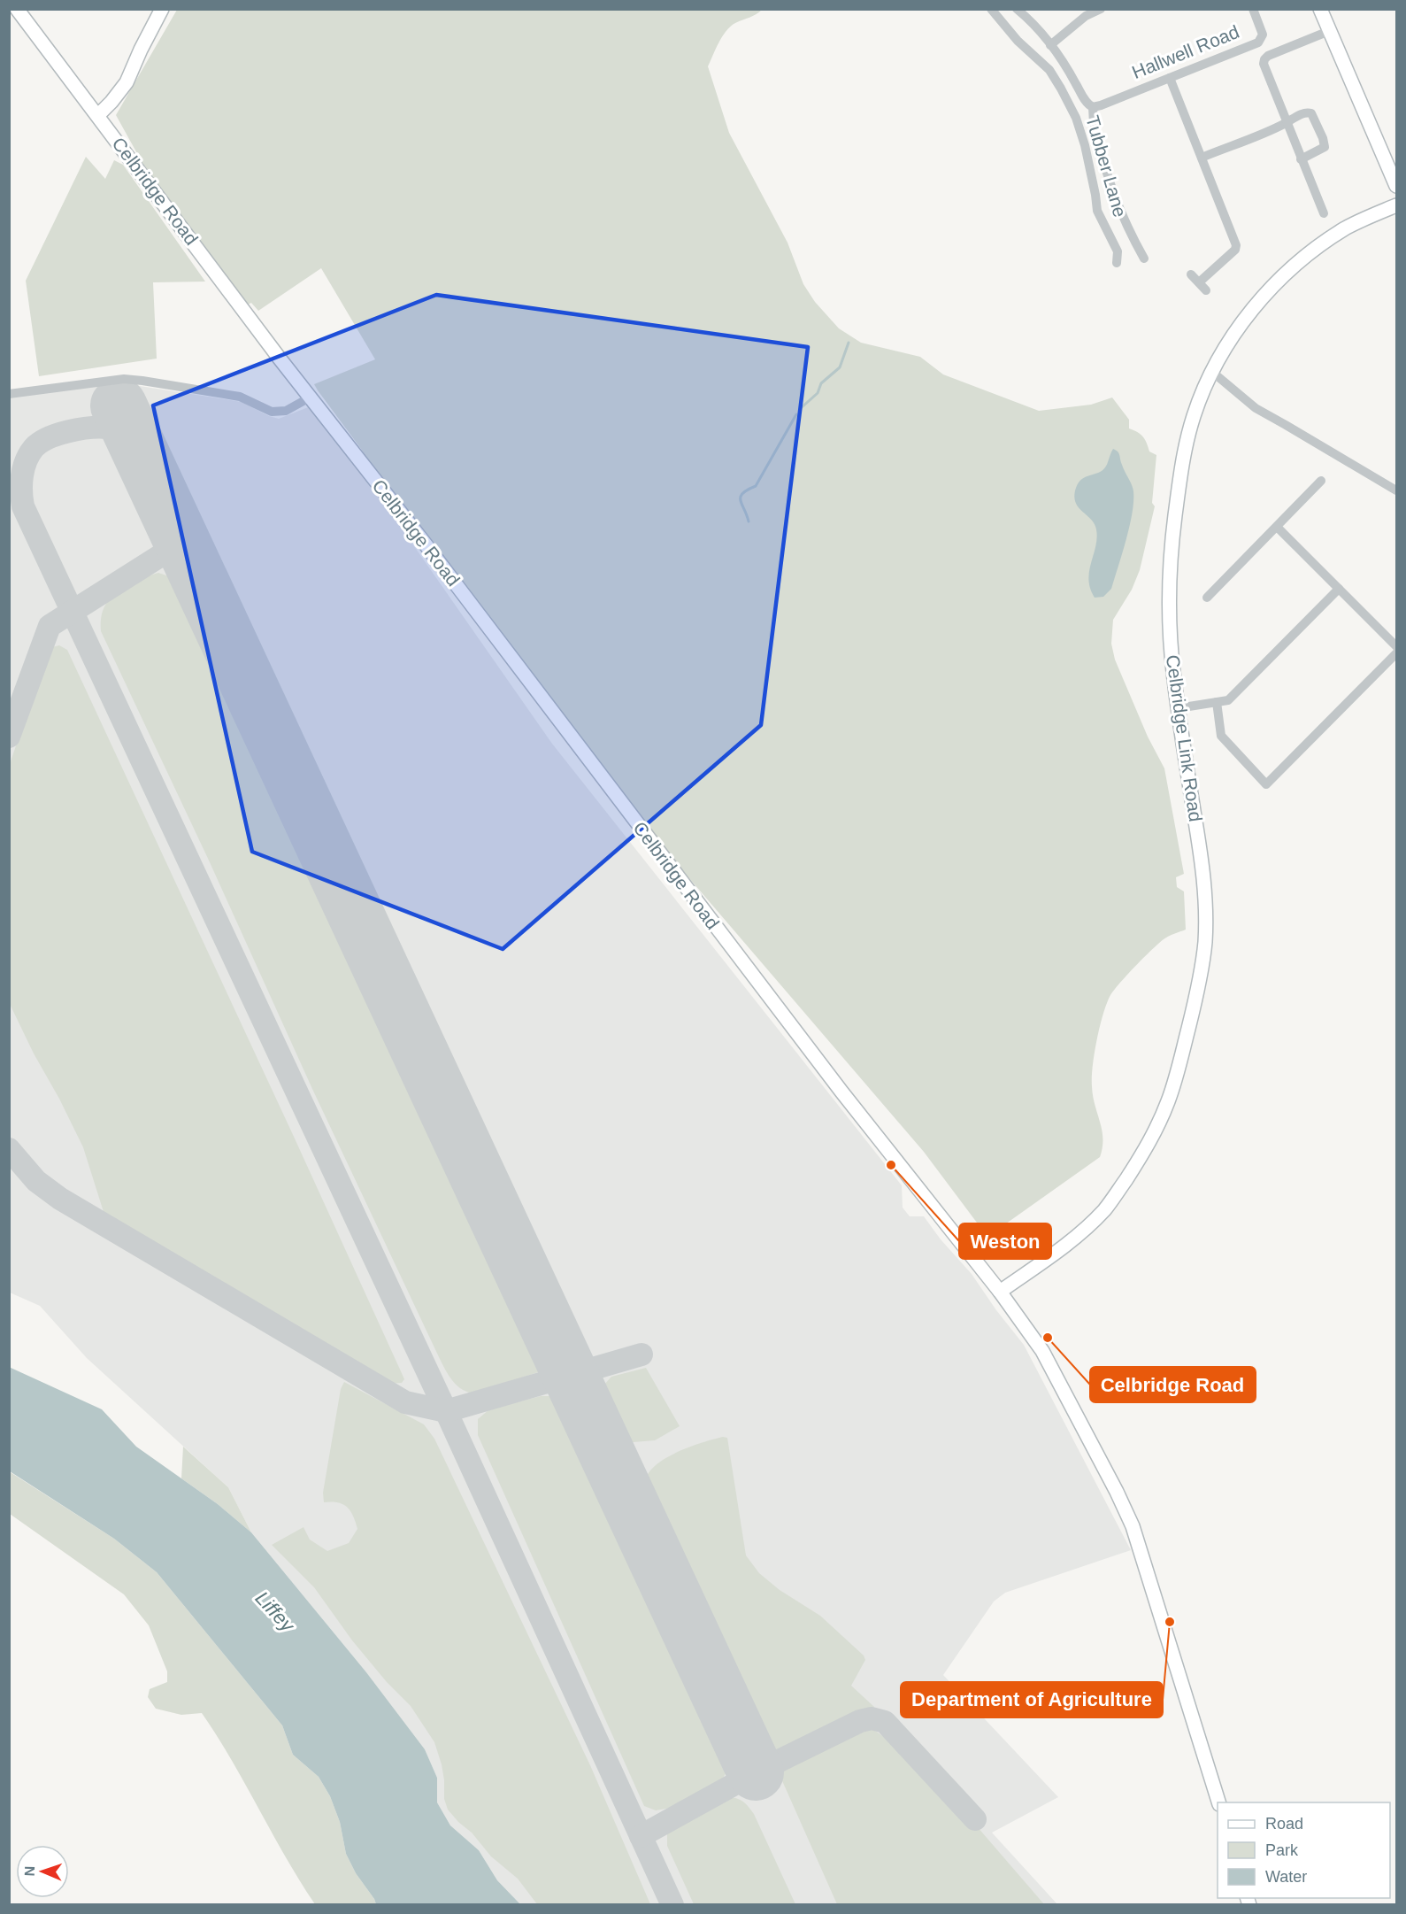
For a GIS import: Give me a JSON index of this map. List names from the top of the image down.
{
  "streets": {
    "main road": ["Celbridge Road", "Celbridge Link Road"],
    "street": ["Hallwell Road", "Tubber Lane"]
  },
  "crossings": [
    ["Celbridge Road", "Celbridge Link Road"]
  ],
  "water": ["Liffey"],
  "places": ["Weston", "Celbridge Road", "Department of Agriculture"],
  "legend": ["Road", "Park", "Water"],
  "north": "left"
}
